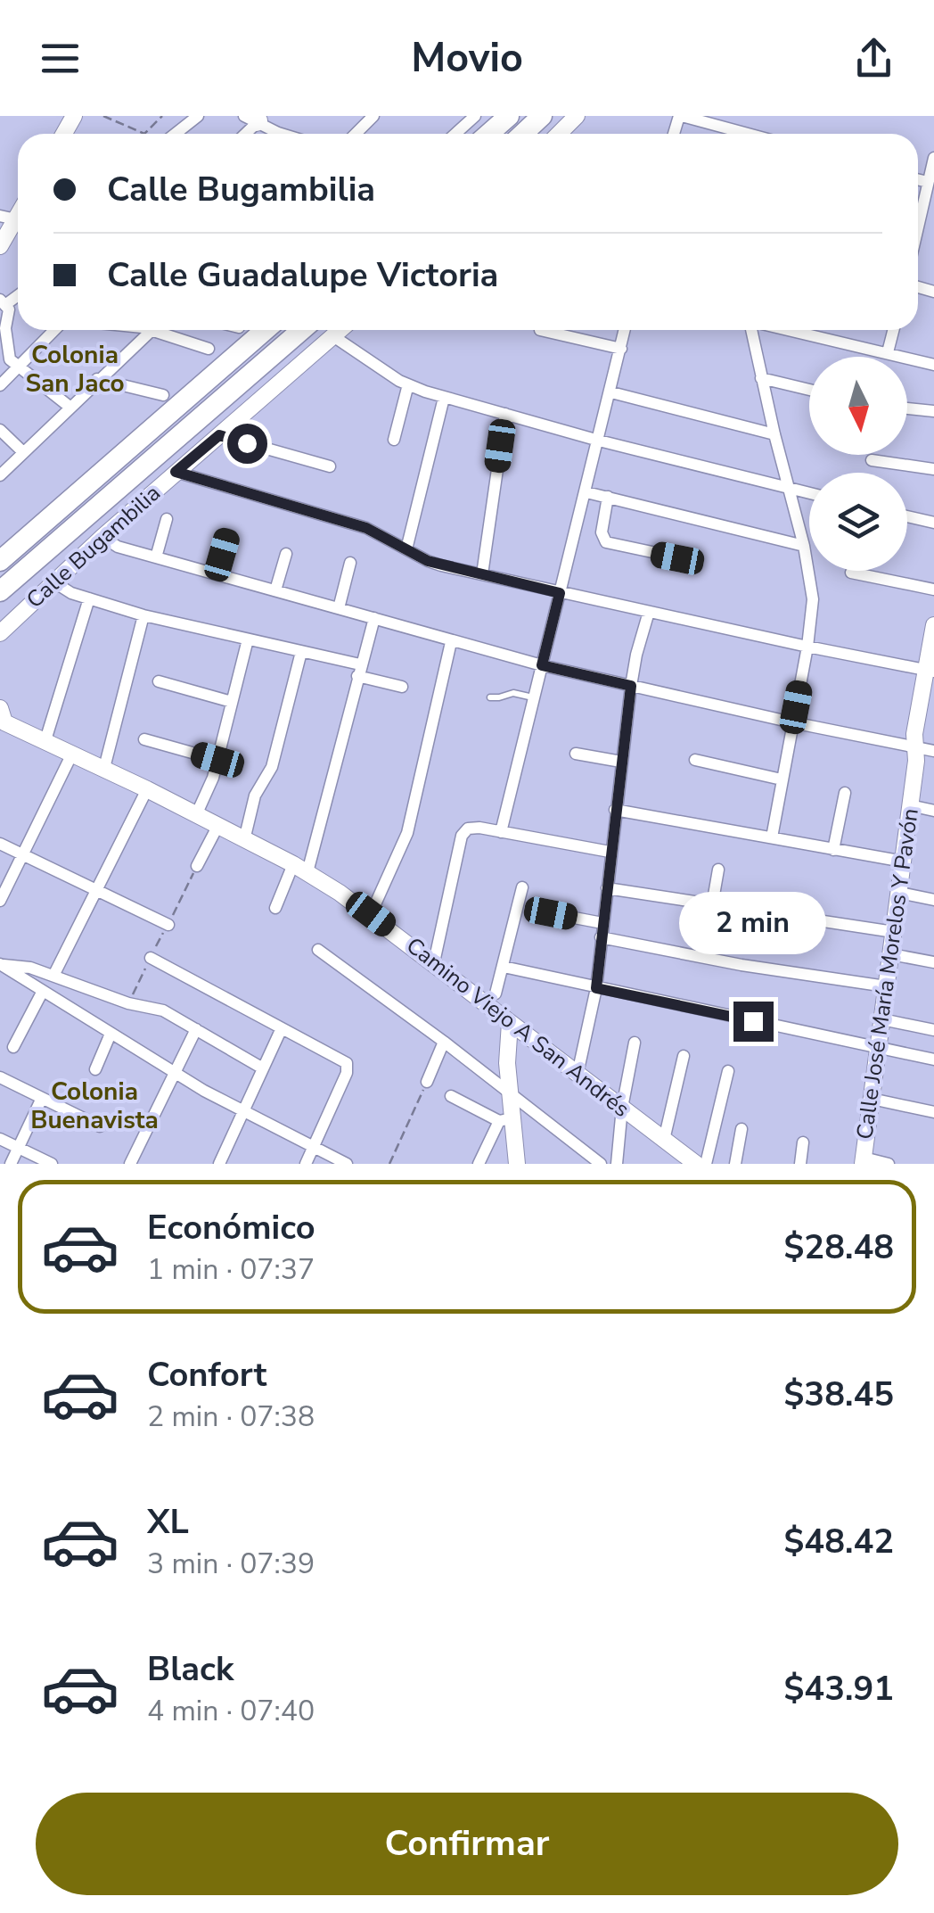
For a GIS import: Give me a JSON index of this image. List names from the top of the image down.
{
  "streets": {
    "street": ["Calle Bugambilia", "Calle José María Morelos Y Pavón", "Camino Viejo A San Andrés"]
  },
  "districts": ["Colonia San Jaco", "Colonia Buenavista"],
  "north": "bottom",
  "page": {
    "header": "Movio",
    "banner": ["Calle Bugambilia", "Calle Guadalupe Victoria"],
    "bubble": "2 min",
    "list": [
      {
        "name": "Económico",
        "note": "1 min · 07:37",
        "value": "$28.48"
      },
      {
        "name": "Confort",
        "note": "2 min · 07:38",
        "value": "$38.45"
      },
      {
        "name": "XL",
        "note": "3 min · 07:39",
        "value": "$48.42"
      },
      {
        "name": "Black",
        "note": "4 min · 07:40",
        "value": "$43.91"
      }
    ],
    "buttons": "Confirmar"
  }
}
